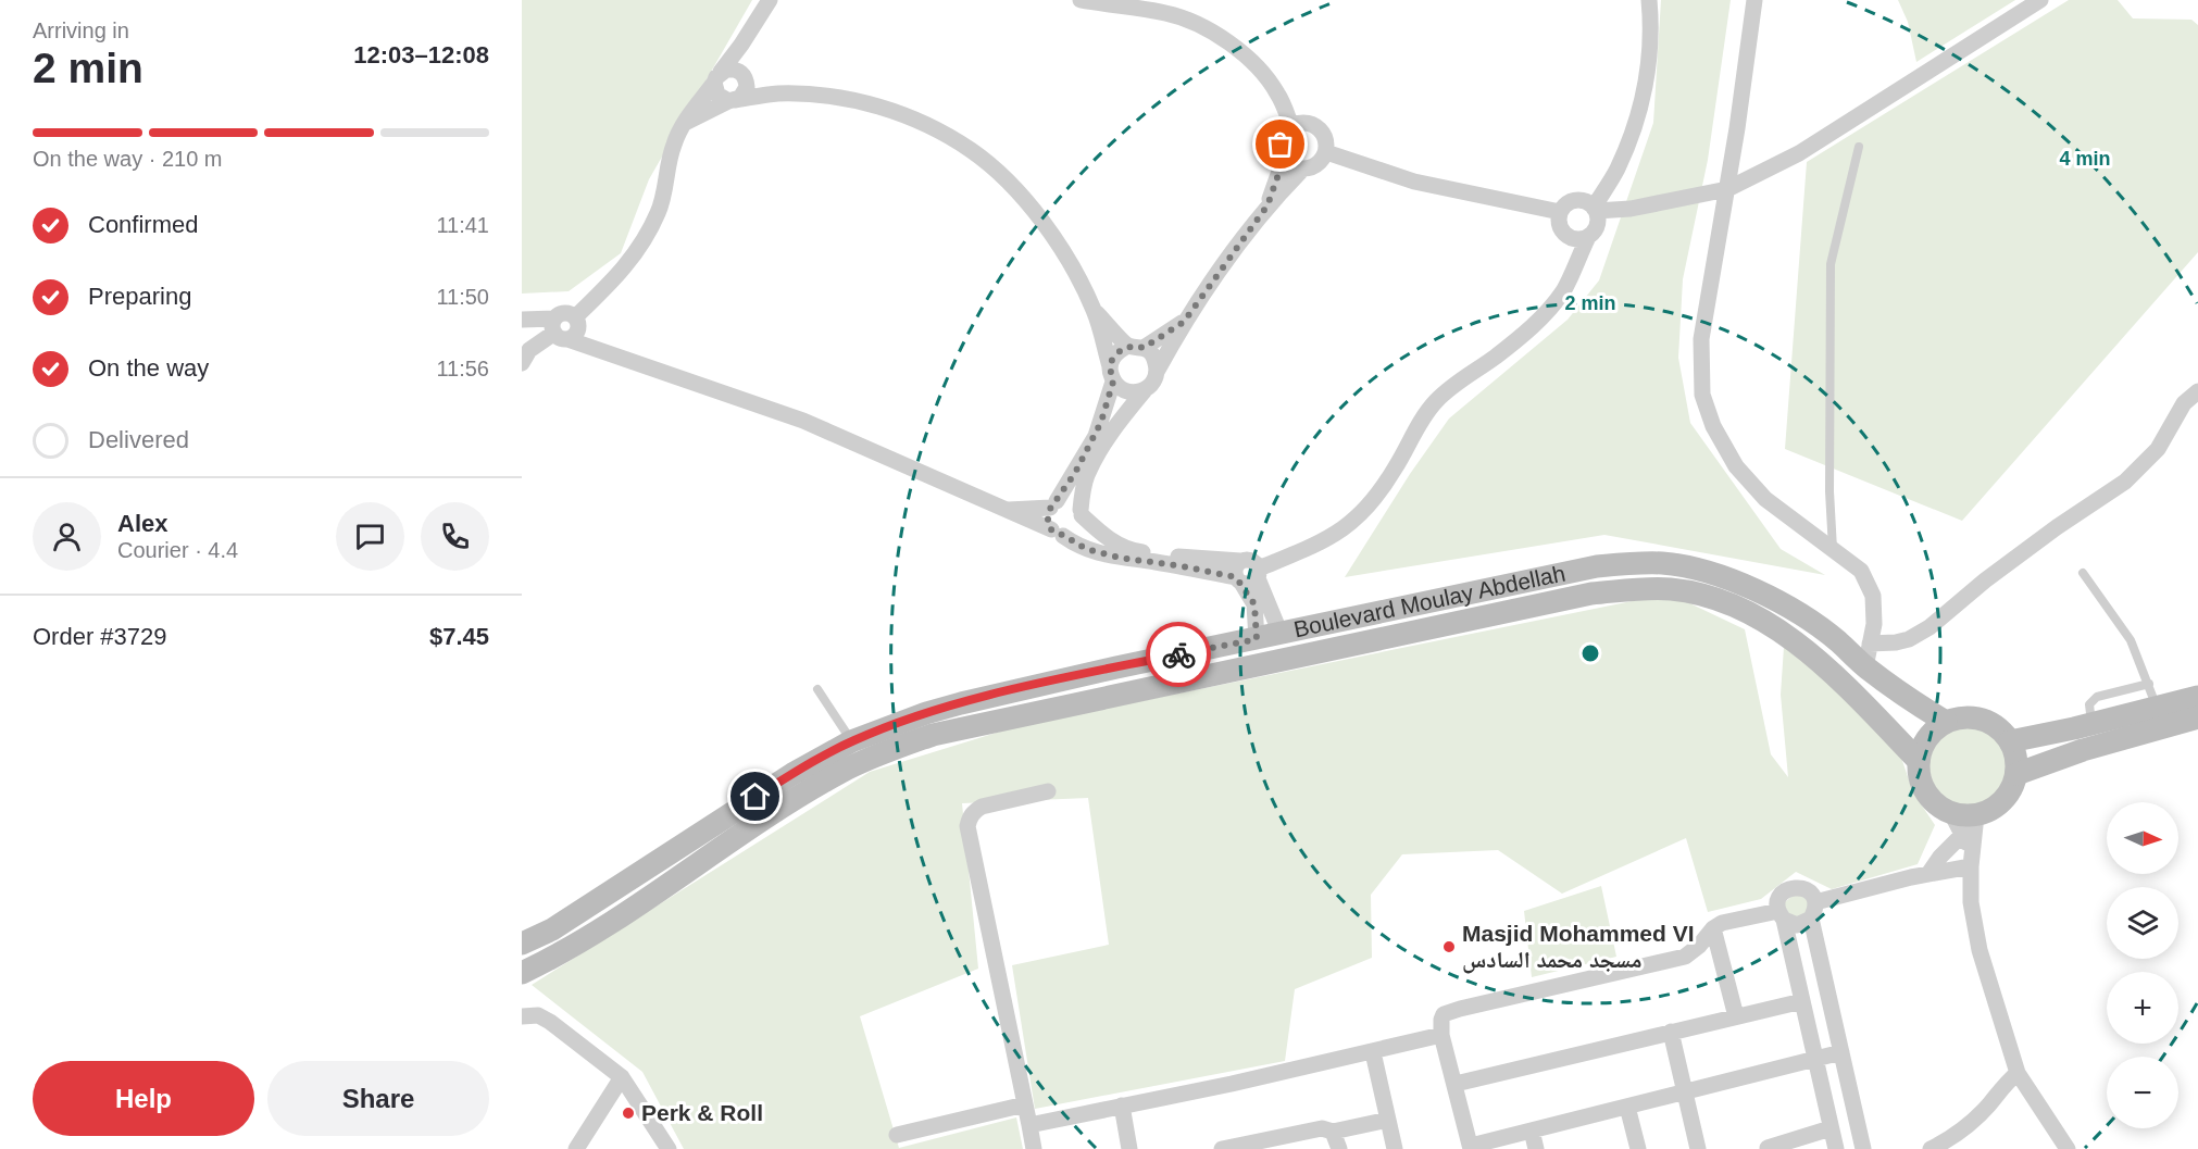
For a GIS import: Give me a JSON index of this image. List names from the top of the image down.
{
  "streets": {
    "main road": ["Boulevard Moulay Abdellah"]
  },
  "places": ["Masjid Mohammed VI مسجد محمد السادس", "Perk & Roll"],
  "north": "right",
  "page": {
    "heading": ["2 min", "Arriving in", "12:03–12:08"],
    "panel": [
      "Alex",
      "Courier · 4.4",
      "Order #3729",
      "$7.45"
    ],
    "bar": "On the way · 210 m",
    "list": [
      ["Confirmed", "11:41"],
      ["Preparing", "11:50"],
      ["On the way", "11:56"],
      "Delivered"
    ],
    "map_buttons": ["+", "−"],
    "buttons": ["Help", "Share"]
  },
  "rings": ["4 min", "2 min"]
}
